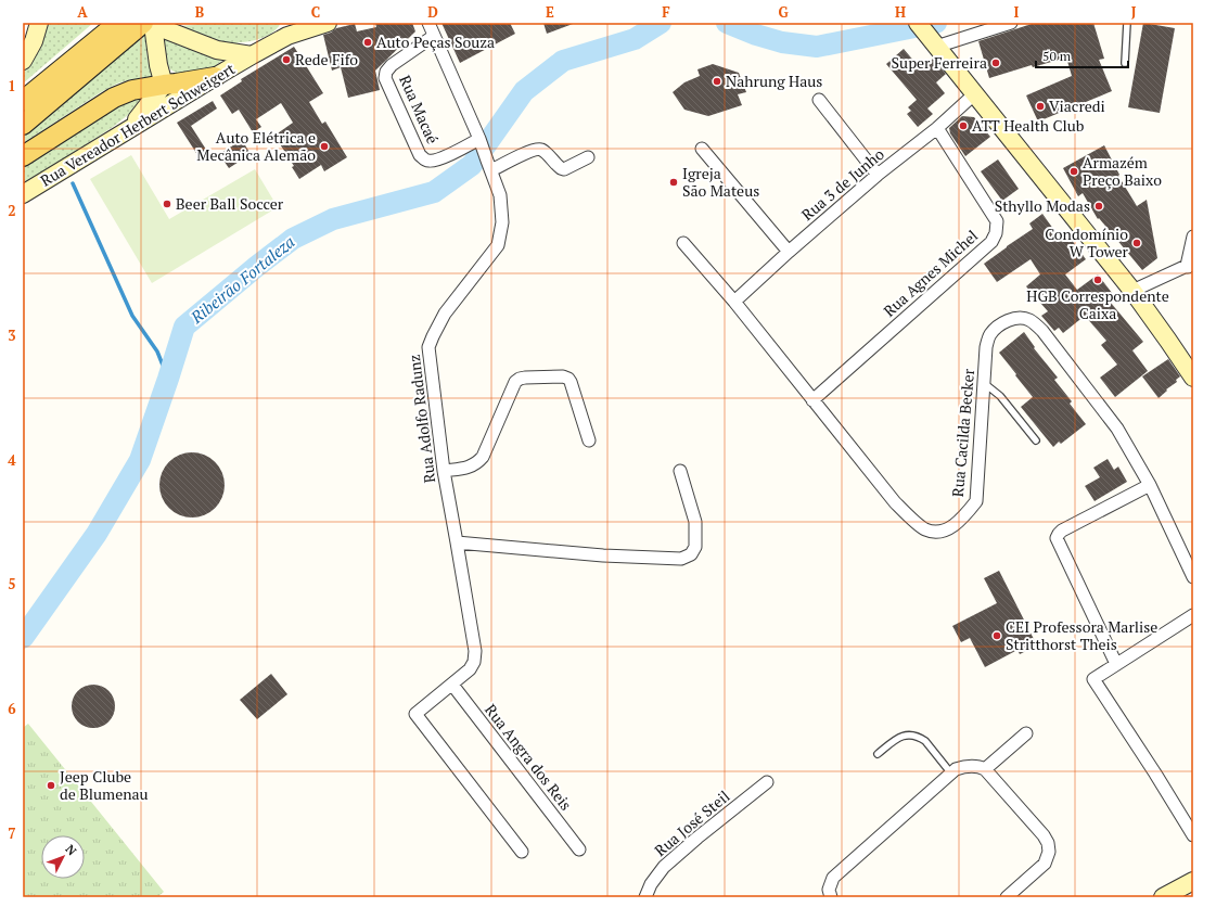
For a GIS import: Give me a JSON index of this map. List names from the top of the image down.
{
  "streets": {
    "main road": ["Rua Vereador Herbert Schweigert"],
    "street": [
      "Rua Macaé",
      "Rua 3 de Junho",
      "Rua Agnes Michel",
      "Rua Adolfo Radunz",
      "Rua Cacilda Becker",
      "Rua Angra dos Reis",
      "Rua José Steil"
    ]
  },
  "crossings": [
    ["Rua Macaé", "Rua Adolfo Radunz"],
    ["Rua 3 de Junho", "Rua Agnes Michel"],
    ["Rua 3 de Junho", "Rua Cacilda Becker"],
    ["Rua Agnes Michel", "Rua Cacilda Becker"],
    ["Rua Adolfo Radunz", "Rua Angra dos Reis"]
  ],
  "water": ["Ribeirão Fortaleza"],
  "places": [
    "Auto Peças Souza",
    "Rede Fifo",
    "Super Ferreira",
    "Nahrung Haus",
    "Viacredi",
    "ATT Health Club",
    "Auto Elétrica e Mecânica Alemão",
    "Armazém Preço Baixo",
    "Igreja São Mateus",
    "Beer Ball Soccer",
    "Sthyllo Modas",
    "Condomínio W Tower",
    "HGB Correspondente Caixa",
    "CEI Professora Marlise Stritthorst Theis",
    "Jeep Clube de Blumenau"
  ],
  "scale_bar": "50 m",
  "north": "top right",
  "grid": {
    "columns": [
      "A",
      "B",
      "C",
      "D",
      "E",
      "F",
      "G",
      "H",
      "I",
      "J"
    ],
    "rows": [
      "1",
      "2",
      "3",
      "4",
      "5",
      "6",
      "7"
    ]
  }
}
